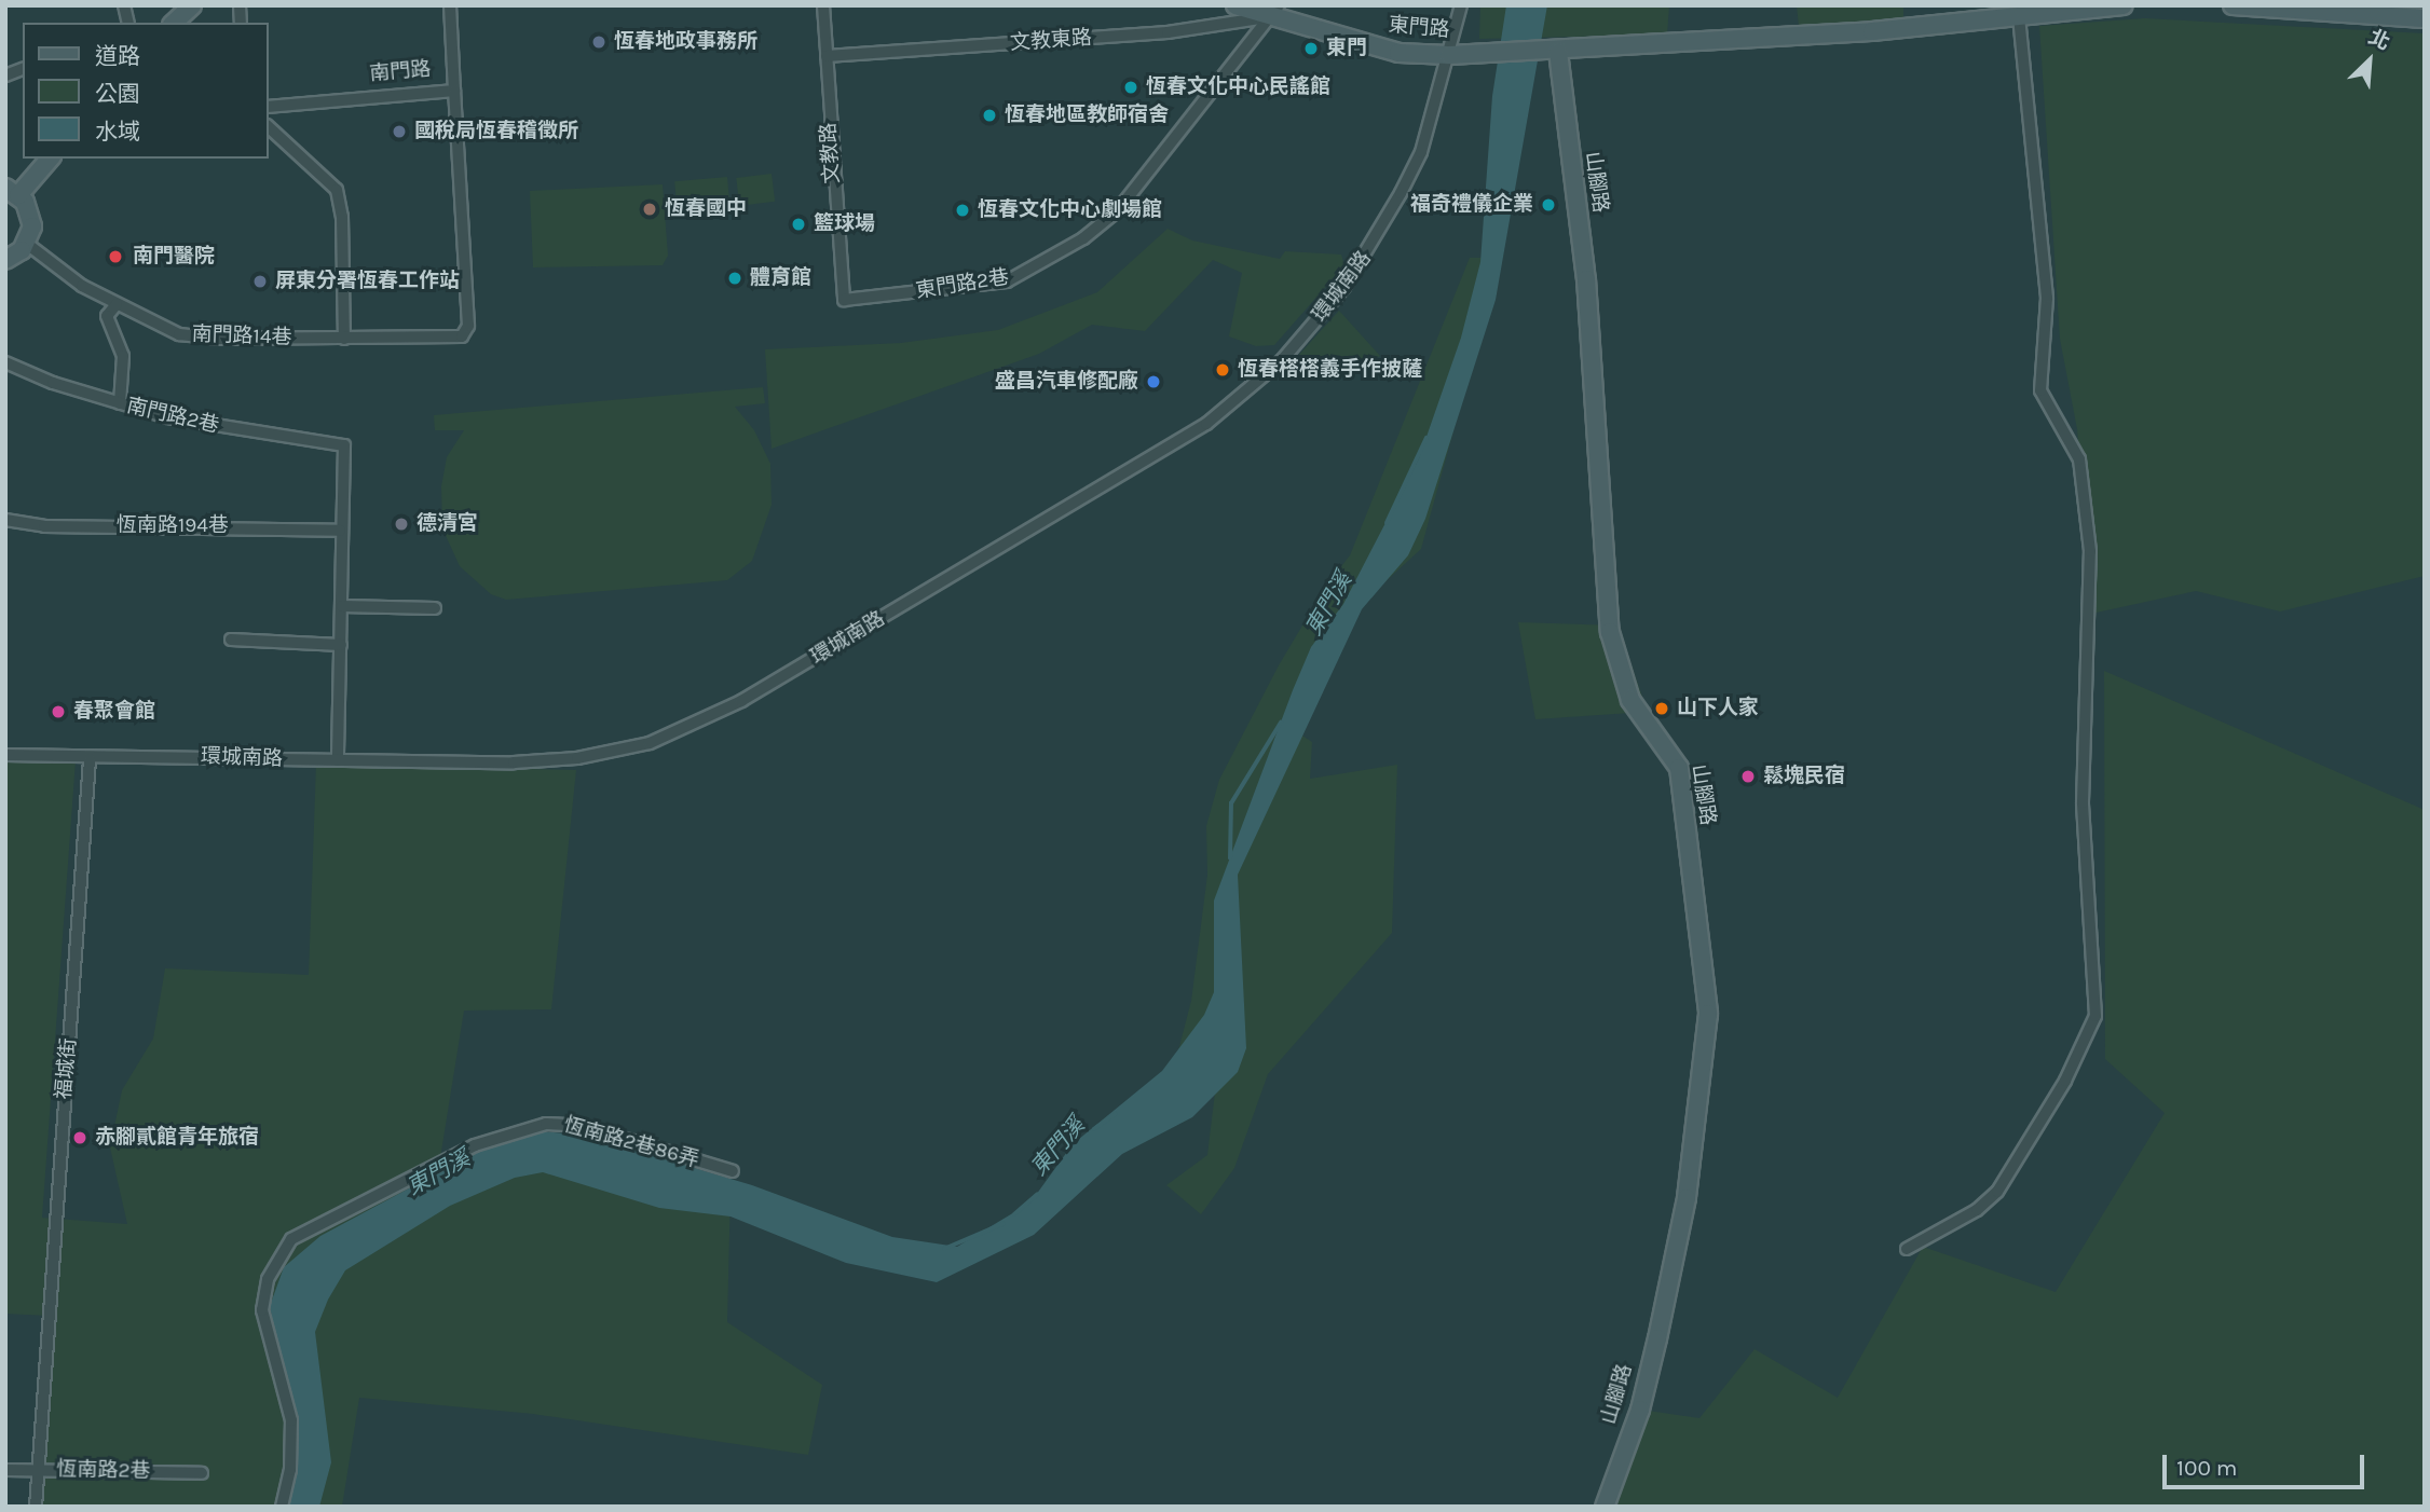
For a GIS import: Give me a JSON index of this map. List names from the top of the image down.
{
  "streets": {
    "street": [
      "東門路",
      "文教東路",
      "南門路",
      "文教路",
      "山腳路",
      "東門路2巷",
      "環城南路",
      "南門路14巷",
      "南門路2巷",
      "恆南路194巷",
      "福城街",
      "恆南路2巷86弄",
      "恆南路2巷"
    ]
  },
  "crossings": [
    ["東門路", "文教東路"],
    ["東門路", "山腳路"],
    ["東門路", "東門路2巷"],
    ["東門路", "環城南路"],
    ["文教東路", "文教路"],
    ["文教東路", "東門路2巷"],
    ["南門路", "南門路14巷"],
    ["文教路", "東門路2巷"],
    ["環城南路", "福城街"],
    ["南門路2巷", "恆南路194巷"],
    ["福城街", "恆南路2巷"]
  ],
  "water": ["東門溪"],
  "places": [
    "恆春地政事務所",
    "東門",
    "恆春文化中心民謠館",
    "恆春地區教師宿舍",
    "國稅局恆春稽徵所",
    "福奇禮儀企業",
    "恆春國中",
    "恆春文化中心劇場館",
    "籃球場",
    "南門醫院",
    "體育館",
    "屏東分署恆春工作站",
    "恆春榙榙義手作披薩",
    "盛昌汽車修配廠",
    "德清宮",
    "山下人家",
    "春聚會館",
    "鬆塊民宿",
    "赤腳貳館青年旅宿"
  ],
  "legend": ["道路", "公園", "水域"],
  "scale_bar": "100 m",
  "north": "top right"
}
